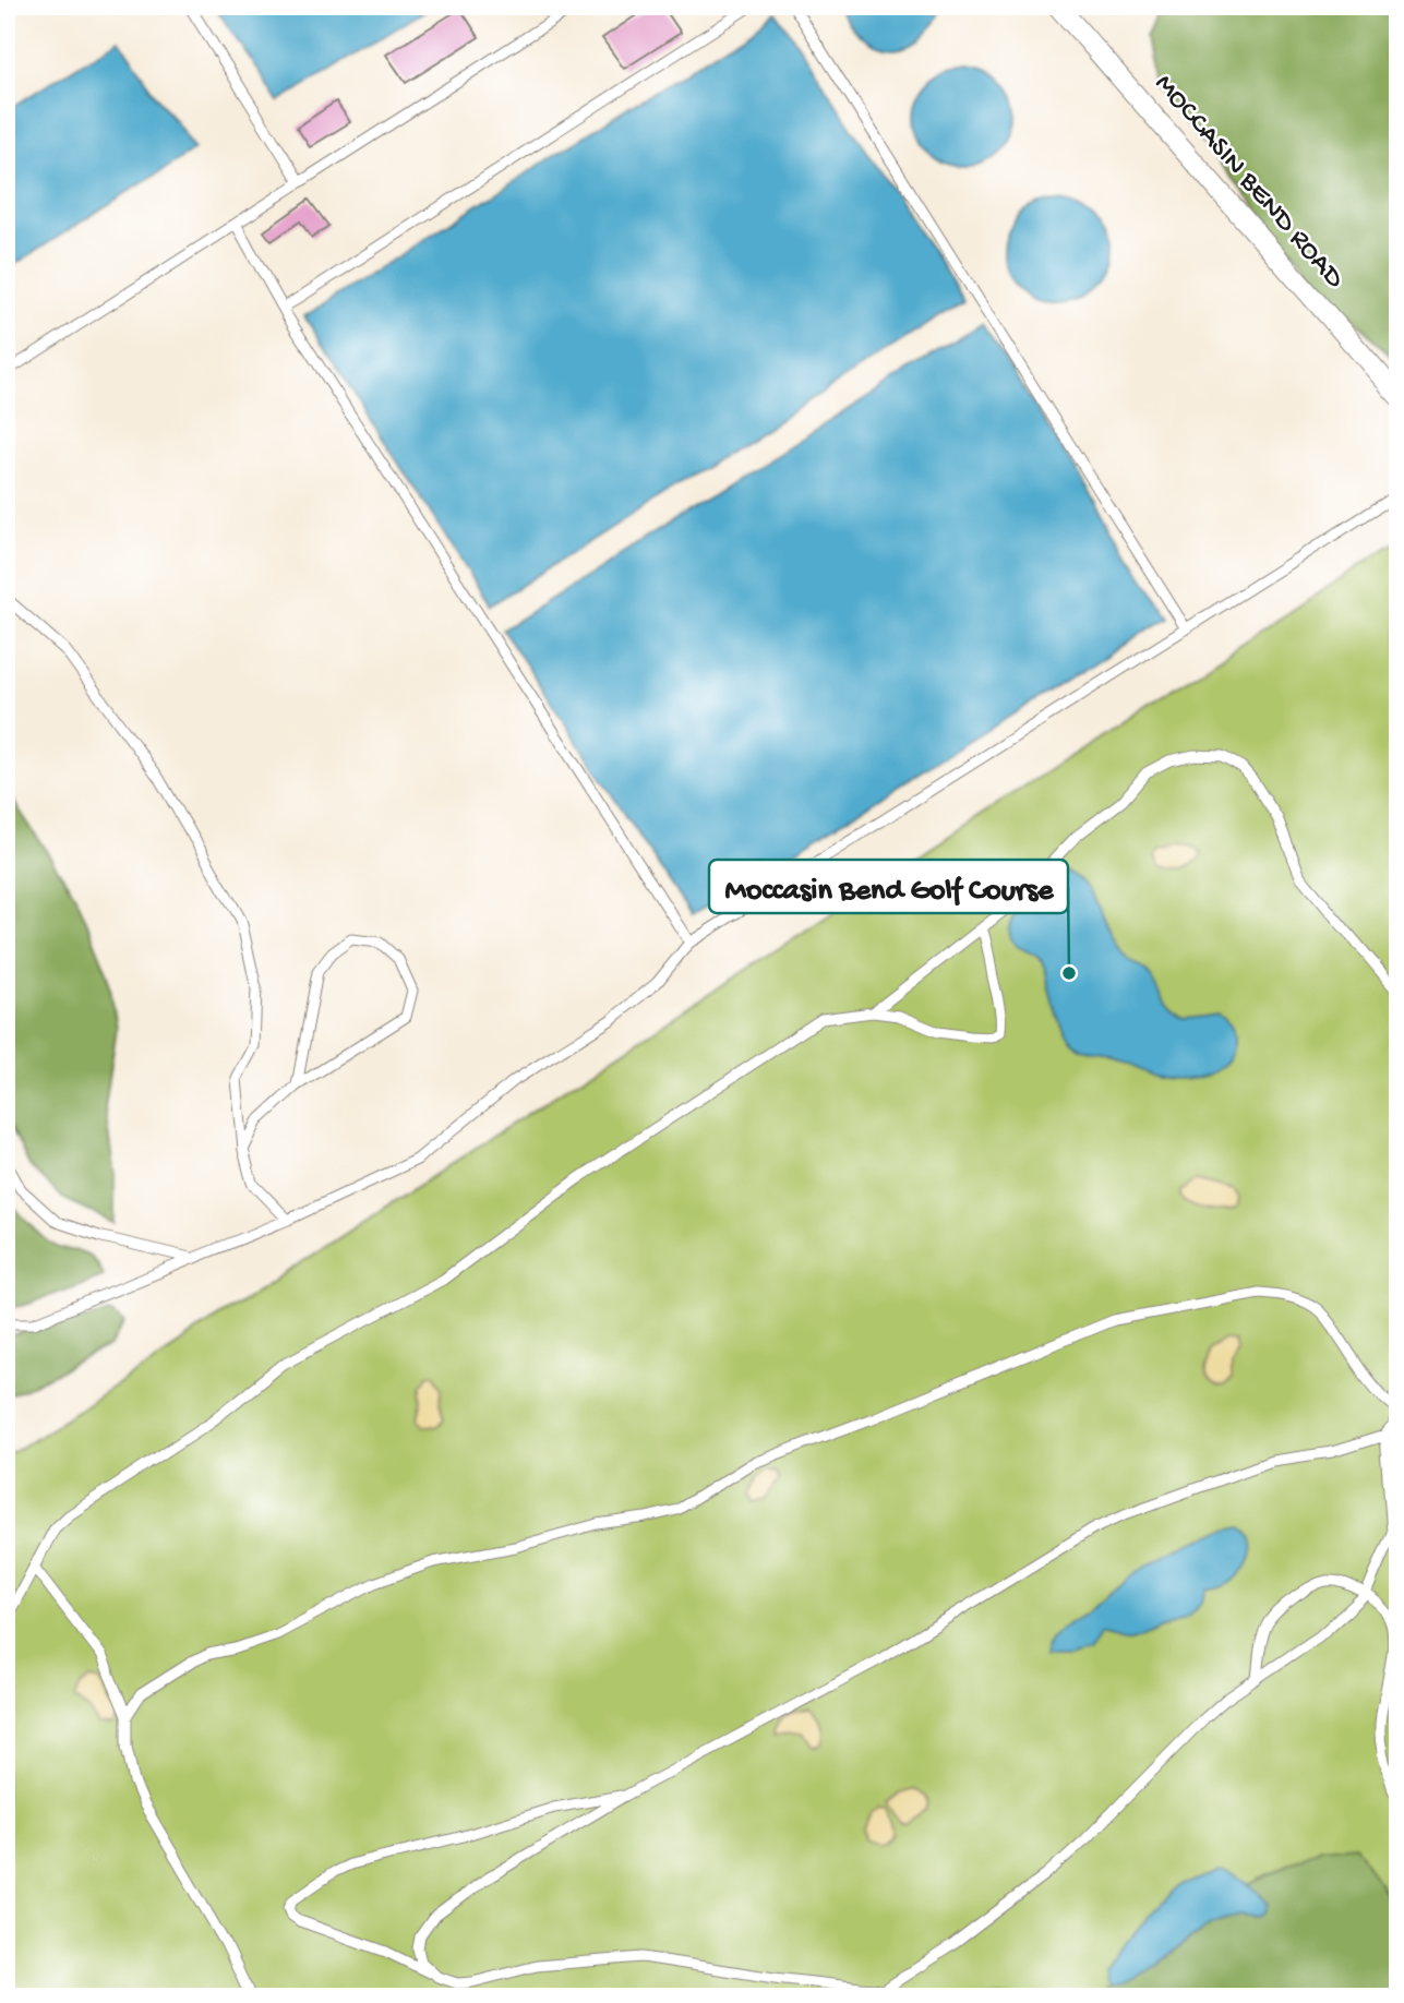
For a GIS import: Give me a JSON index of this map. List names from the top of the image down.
{
  "streets": {
    "street": ["MOCCASIN BEND ROAD"]
  },
  "places": ["Moccasin Bend Golf Course"]
}
